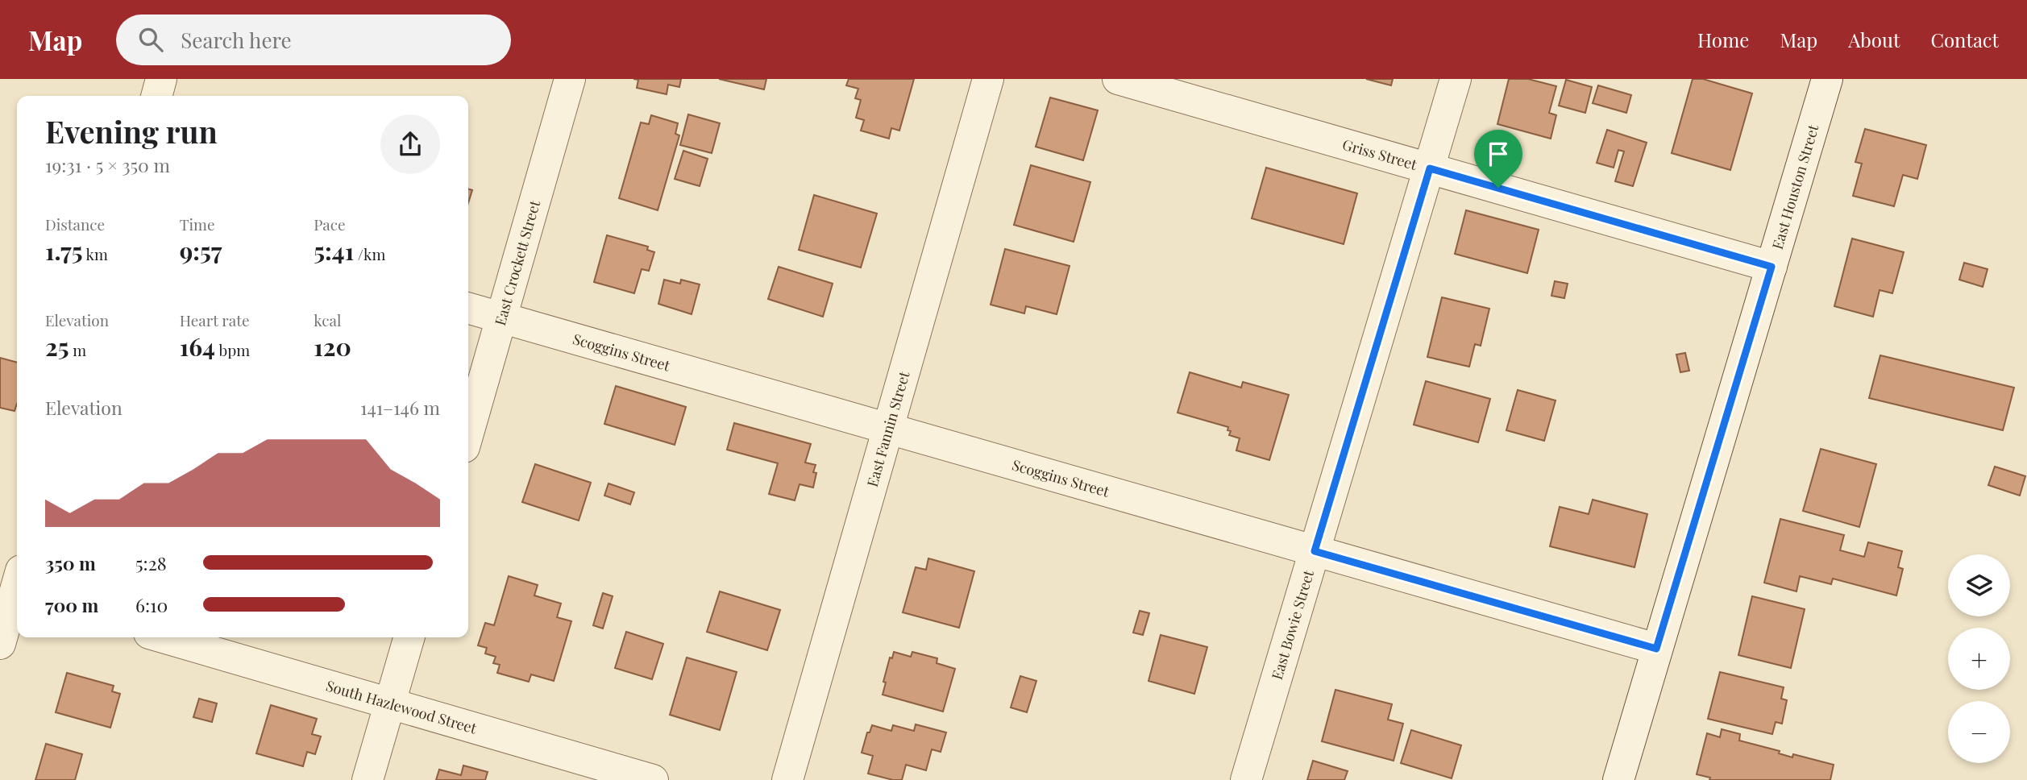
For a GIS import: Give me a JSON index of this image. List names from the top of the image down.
{
  "streets": {
    "street": [
      "Griss Street",
      "East Houston Street",
      "East Crockett Street",
      "Scoggins Street",
      "East Fannin Street",
      "East Bowie Street",
      "South Hazlewood Street"
    ]
  },
  "crossings": [
    ["Griss Street", "East Houston Street"],
    ["Griss Street", "East Bowie Street"],
    ["East Houston Street", "Scoggins Street"],
    ["East Crockett Street", "Scoggins Street"],
    ["Scoggins Street", "East Fannin Street"],
    ["Scoggins Street", "East Bowie Street"]
  ],
  "page": {
    "header": "Map",
    "search": "Search here",
    "nav": [
      "Home",
      "Map",
      "About",
      "Contact"
    ],
    "heading": ["Evening run", "19:31 · 5 × 350 m"],
    "stats": [
      ["Distance", "1.75 km"],
      ["Time", "9:57"],
      ["Pace", "5:41 /km"],
      ["Elevation", "25 m"],
      ["Heart rate", "164 bpm"],
      ["kcal", "120"]
    ],
    "chart": ["Elevation", "141–146 m"],
    "list": [
      {
        "name": "350 m",
        "note": "5:28"
      },
      {
        "name": "700 m",
        "note": "6:10"
      }
    ],
    "map_buttons": ["+", "−"]
  }
}
